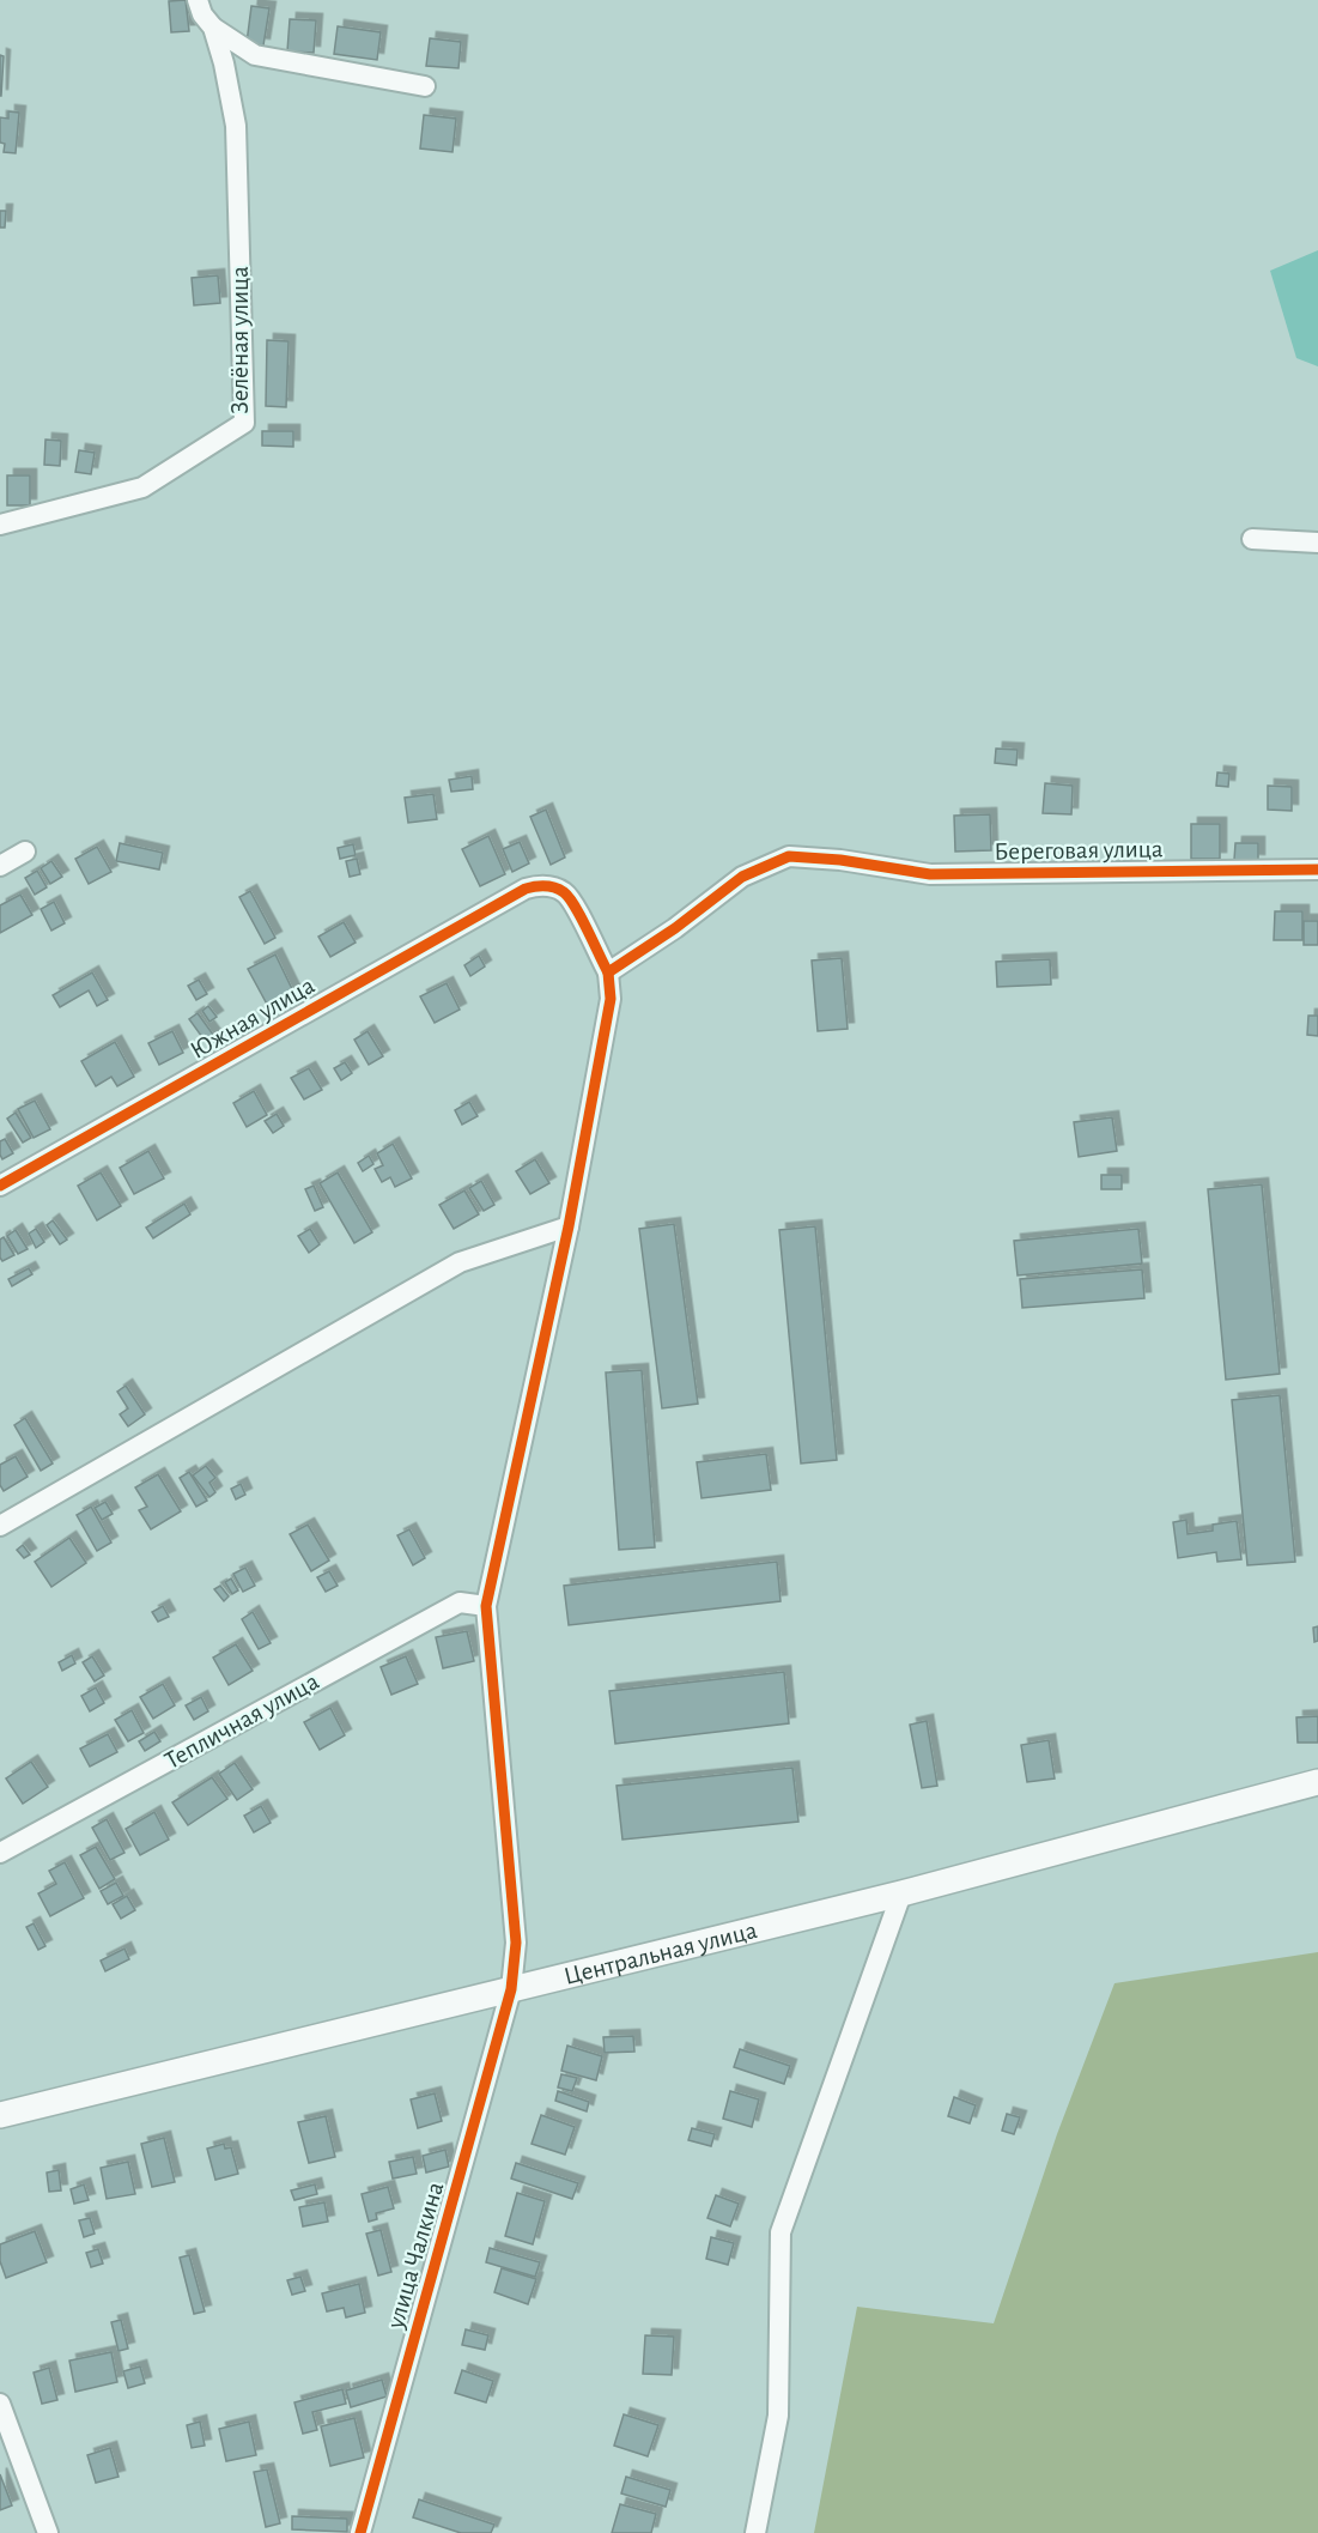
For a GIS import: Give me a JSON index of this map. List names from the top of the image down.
{
  "streets": {
    "street": [
      "Зелёная улица",
      "Береговая улица",
      "Южная улица",
      "Тепличная улица",
      "Центральная улица",
      "улица Чалкина"
    ]
  },
  "crossings": [
    ["Береговая улица", "Южная улица"],
    ["Береговая улица", "улица Чалкина"],
    ["Южная улица", "улица Чалкина"],
    ["Тепличная улица", "улица Чалкина"],
    ["Центральная улица", "улица Чалкина"]
  ]
}
